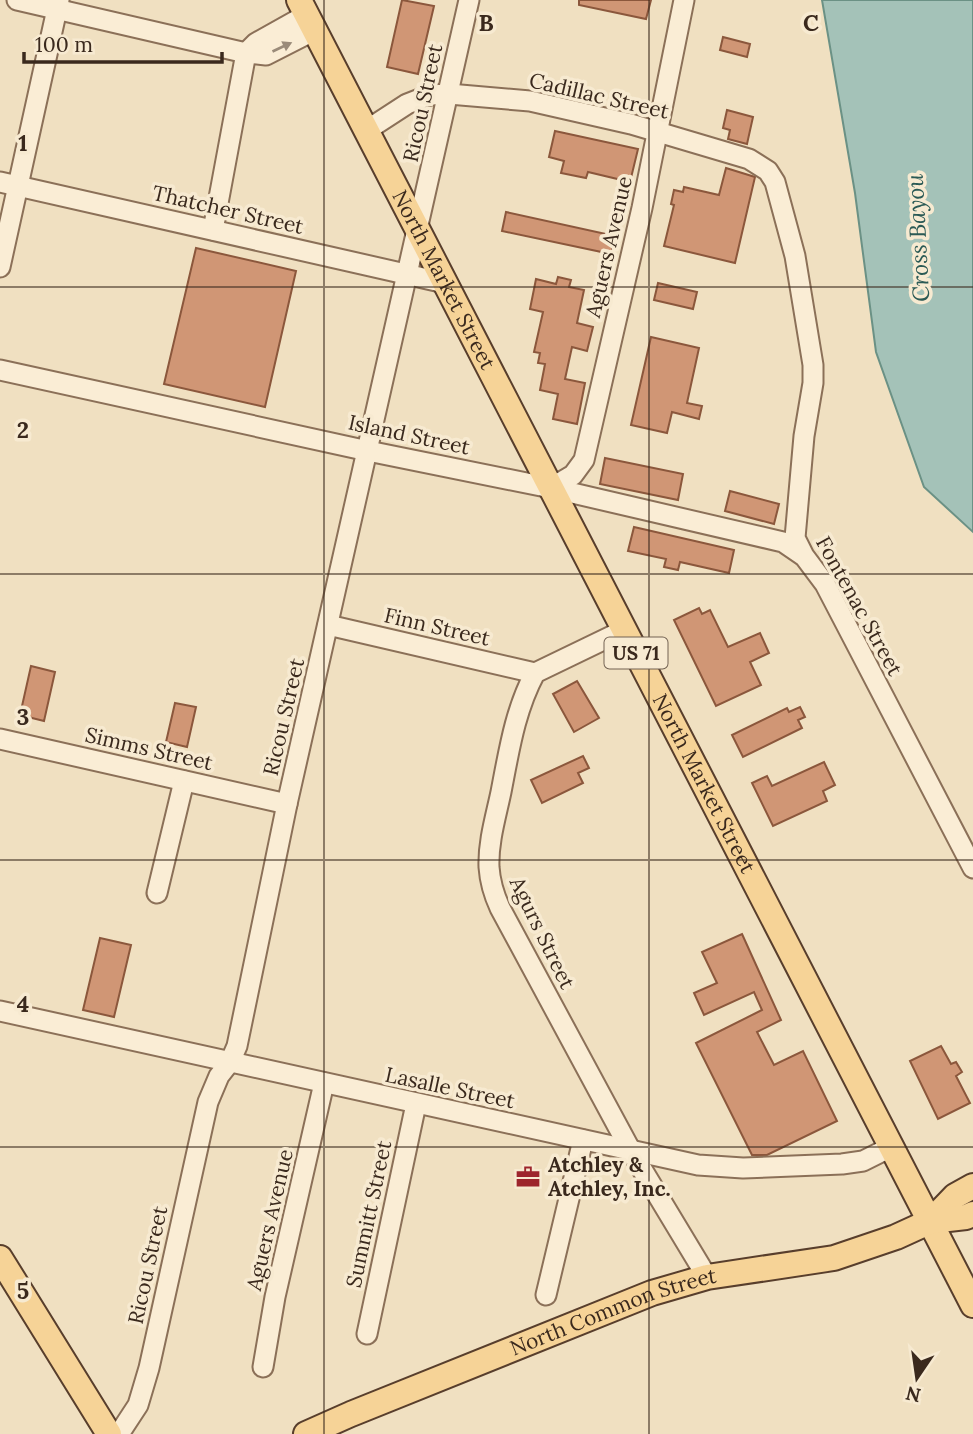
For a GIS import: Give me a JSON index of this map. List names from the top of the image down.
{
  "streets": {
    "main road": ["North Market Street", "US 71", "North Common Street"],
    "street": [
      "Cadillac Street",
      "Ricou Street",
      "Thatcher Street",
      "Aguers Avenue",
      "Island Street",
      "Fontenac Street",
      "Finn Street",
      "Simms Street",
      "Agurs Street",
      "Lasalle Street",
      "Summitt Street"
    ]
  },
  "crossings": [
    ["Cadillac Street", "Ricou Street"],
    ["Cadillac Street", "Aguers Avenue"],
    ["Cadillac Street", "North Market Street"],
    ["Cadillac Street", "Fontenac Street"],
    ["Ricou Street", "Thatcher Street"],
    ["Ricou Street", "North Market Street"],
    ["Ricou Street", "Island Street"],
    ["Ricou Street", "Finn Street"],
    ["Ricou Street", "Simms Street"],
    ["Ricou Street", "Lasalle Street"],
    ["Thatcher Street", "North Market Street"],
    ["Aguers Avenue", "North Market Street"],
    ["Aguers Avenue", "Island Street"],
    ["Aguers Avenue", "Lasalle Street"],
    ["North Market Street", "Island Street"],
    ["North Market Street", "Lasalle Street"],
    ["North Market Street", "North Common Street"],
    ["Island Street", "Fontenac Street"],
    ["Finn Street", "Agurs Street"],
    ["Agurs Street", "Lasalle Street"],
    ["Agurs Street", "North Common Street"],
    ["Lasalle Street", "Summitt Street"]
  ],
  "water": ["Cross Bayou"],
  "places": {
    "office": ["Atchley & Atchley, Inc."]
  },
  "scale_bar": "100 m",
  "north": "bottom",
  "grid": {
    "columns": ["B", "C"],
    "rows": [
      "1",
      "2",
      "3",
      "4",
      "5"
    ]
  }
}
